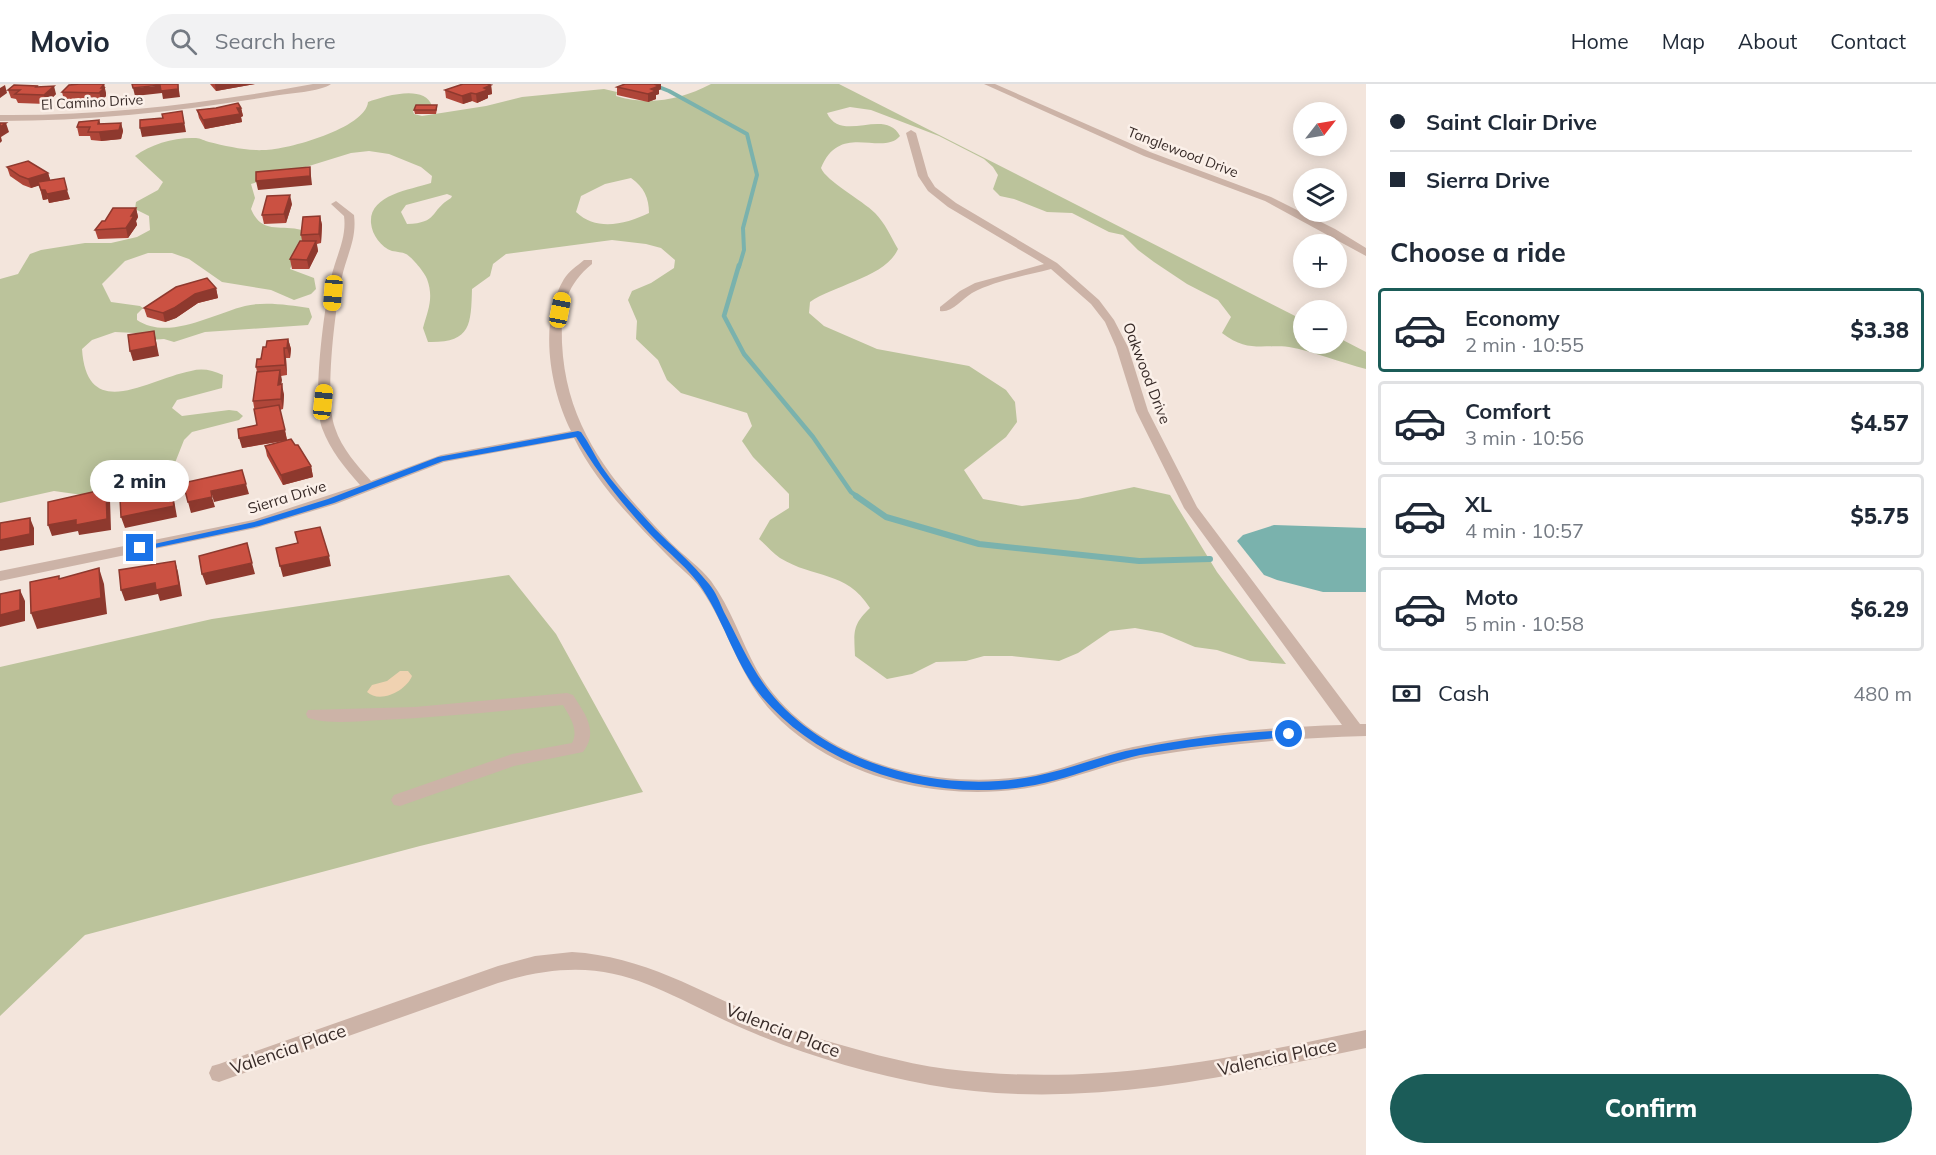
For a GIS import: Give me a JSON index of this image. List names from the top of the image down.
{
  "streets": {
    "street": [
      "El Camino Drive",
      "Tanglewood Drive",
      "Oakwood Drive",
      "Sierra Drive",
      "Valencia Place"
    ]
  },
  "north": "top right",
  "page": {
    "header": "Movio",
    "search": "Search here",
    "nav": [
      "Home",
      "Map",
      "About",
      "Contact"
    ],
    "banner": ["Saint Clair Drive", "Sierra Drive"],
    "map_buttons": ["+", "−"],
    "heading": "Choose a ride",
    "list": [
      {
        "name": "Economy",
        "note": "2 min · 10:55",
        "value": "$3.38"
      },
      {
        "name": "Comfort",
        "note": "3 min · 10:56",
        "value": "$4.57"
      },
      {
        "name": "XL",
        "note": "4 min · 10:57",
        "value": "$5.75"
      },
      {
        "name": "Moto",
        "note": "5 min · 10:58",
        "value": "$6.29"
      }
    ],
    "bubble": "2 min",
    "pay": ["Cash", "480 m"],
    "buttons": "Confirm"
  }
}
